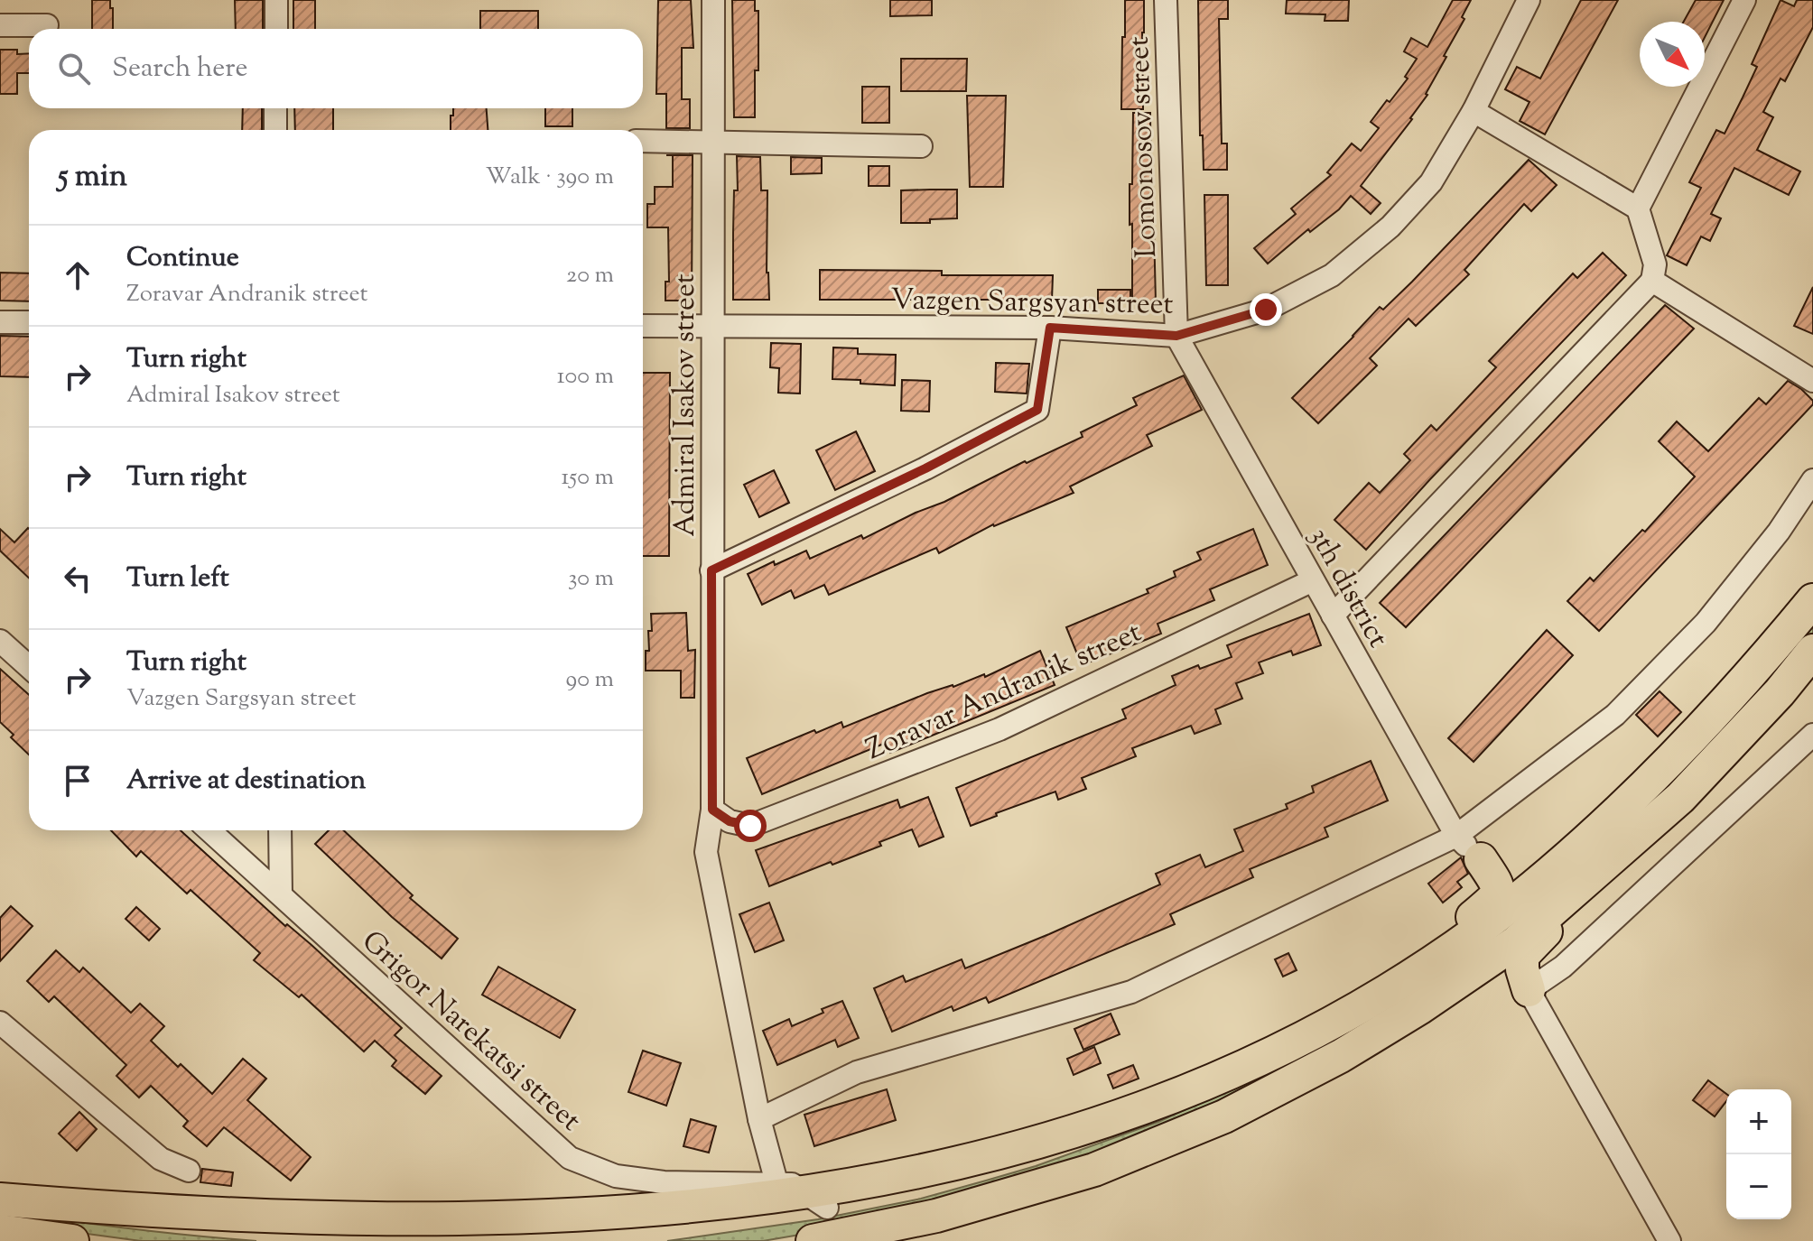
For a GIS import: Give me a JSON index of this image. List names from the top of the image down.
{
  "streets": {
    "street": [
      "Lomonosov street",
      "Vazgen Sargsyan street",
      "Admiral Isakov street",
      "3th district",
      "Zoravar Andranik street",
      "Grigor Narekatsi street"
    ]
  },
  "crossings": [
    ["Lomonosov street", "Vazgen Sargsyan street"],
    ["Lomonosov street", "3th district"],
    ["Vazgen Sargsyan street", "Admiral Isakov street"],
    ["Vazgen Sargsyan street", "3th district"],
    ["Admiral Isakov street", "Zoravar Andranik street"],
    ["Admiral Isakov street", "Grigor Narekatsi street"],
    ["3th district", "Zoravar Andranik street"]
  ],
  "north": "bottom right",
  "page": {
    "search": "Search here",
    "heading": ["5 min", "Walk · 390 m"],
    "list": [
      ["Continue", "Zoravar Andranik street", "20 m"],
      ["Turn right", "Admiral Isakov street", "100 m"],
      ["Turn right", "150 m"],
      ["Turn left", "30 m"],
      ["Turn right", "Vazgen Sargsyan street", "90 m"],
      "Arrive at destination"
    ],
    "map_buttons": ["+", "−"]
  }
}
